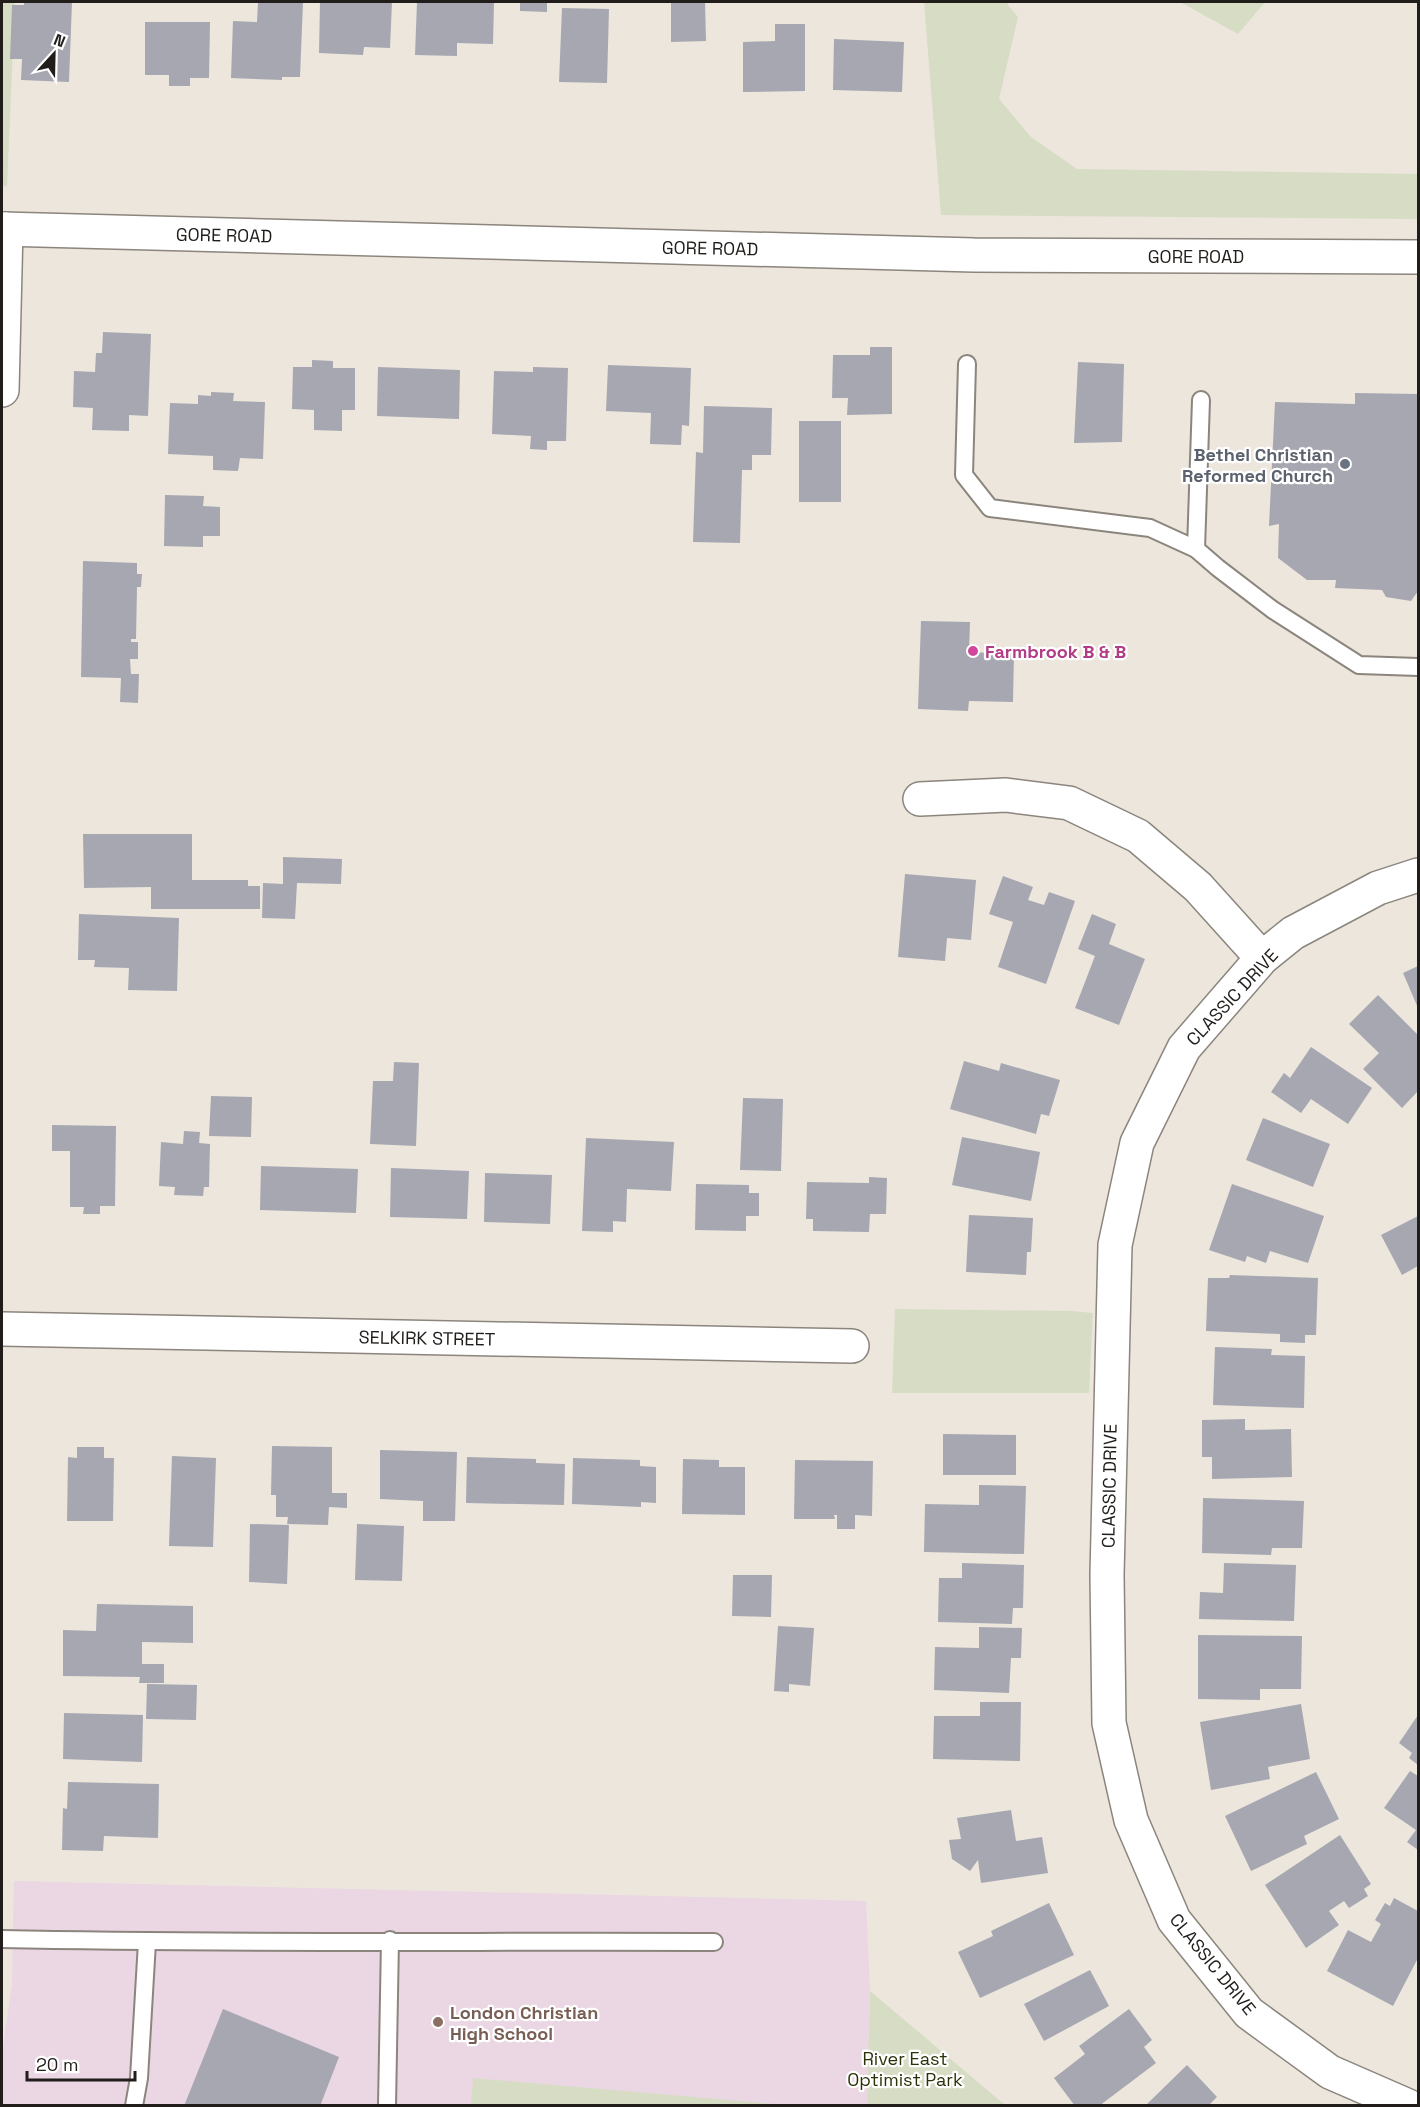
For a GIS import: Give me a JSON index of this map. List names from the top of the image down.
{
  "streets": {
    "street": ["GORE ROAD", "CLASSIC DRIVE", "SELKIRK STREET"]
  },
  "parks": ["River East Optimist Park"],
  "places": ["Bethel Christian Reformed Church", "Farmbrook B & B", "London Christian High School"],
  "scale_bar": "20 m",
  "north": "top"
}
